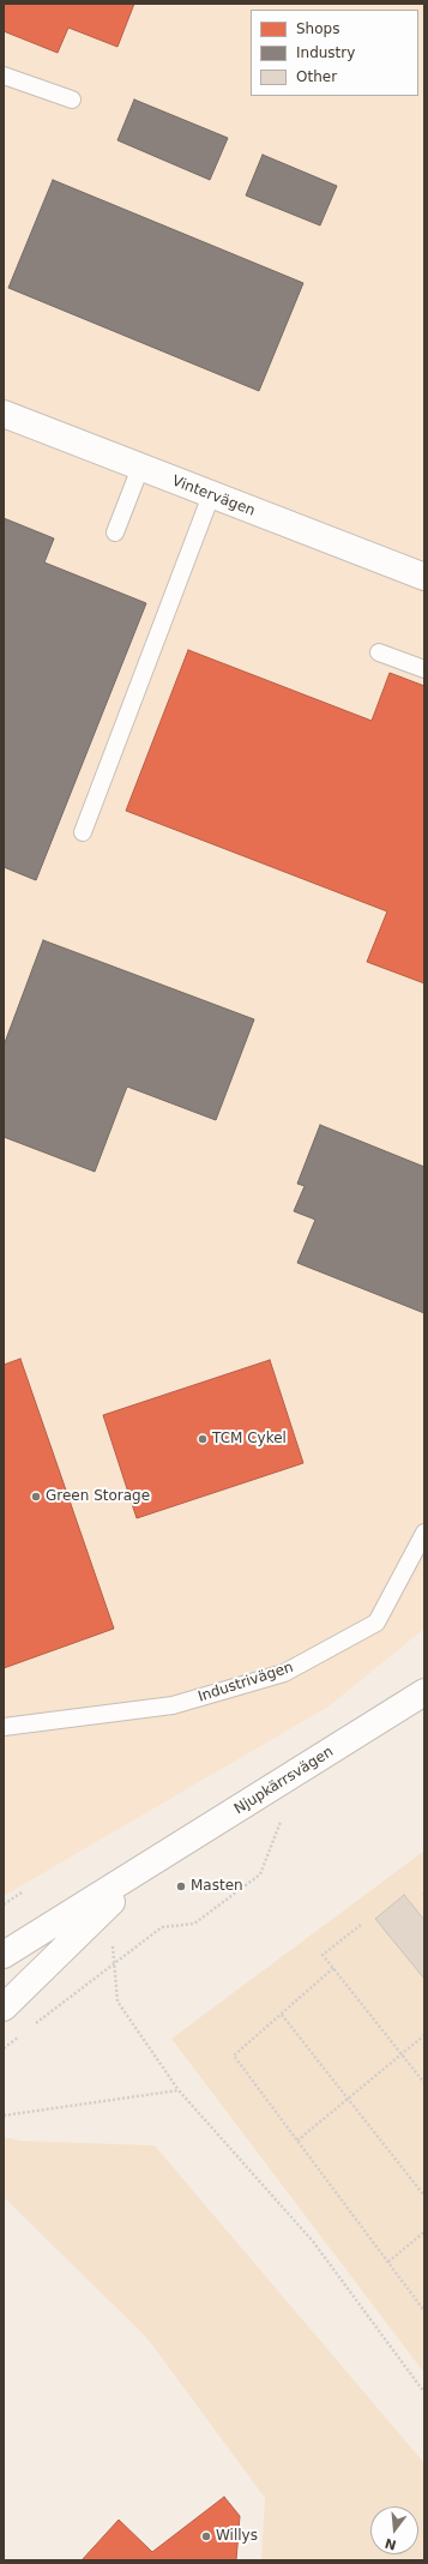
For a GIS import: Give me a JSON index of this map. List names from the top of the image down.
{
  "streets": {
    "street": ["Vintervägen", "Njupkärrsvägen"],
    "lane": ["Industrivägen"]
  },
  "places": [
    "TCM Cykel",
    "Green Storage",
    "Masten",
    "Willys"
  ],
  "legend": ["Shops", "Industry", "Other"],
  "north": "bottom"
}
